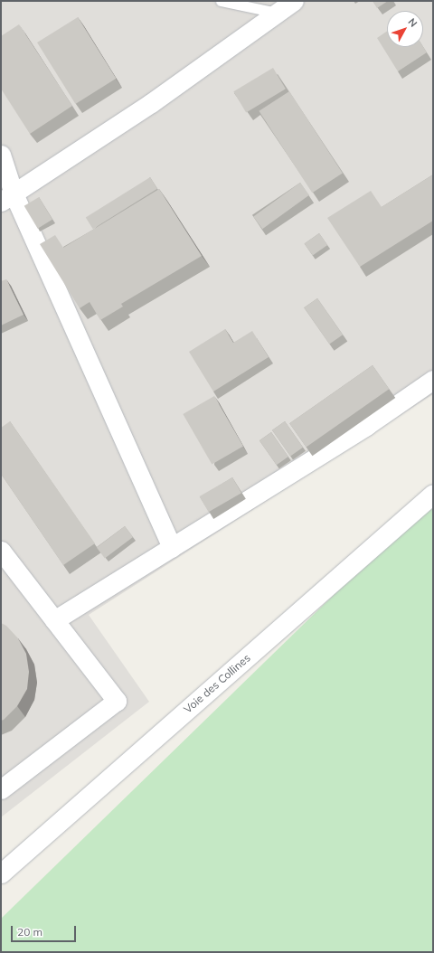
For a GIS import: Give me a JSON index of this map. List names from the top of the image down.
{
  "streets": {
    "street": ["Voie des Collines"]
  },
  "scale_bar": "20 m",
  "north": "top right"
}
